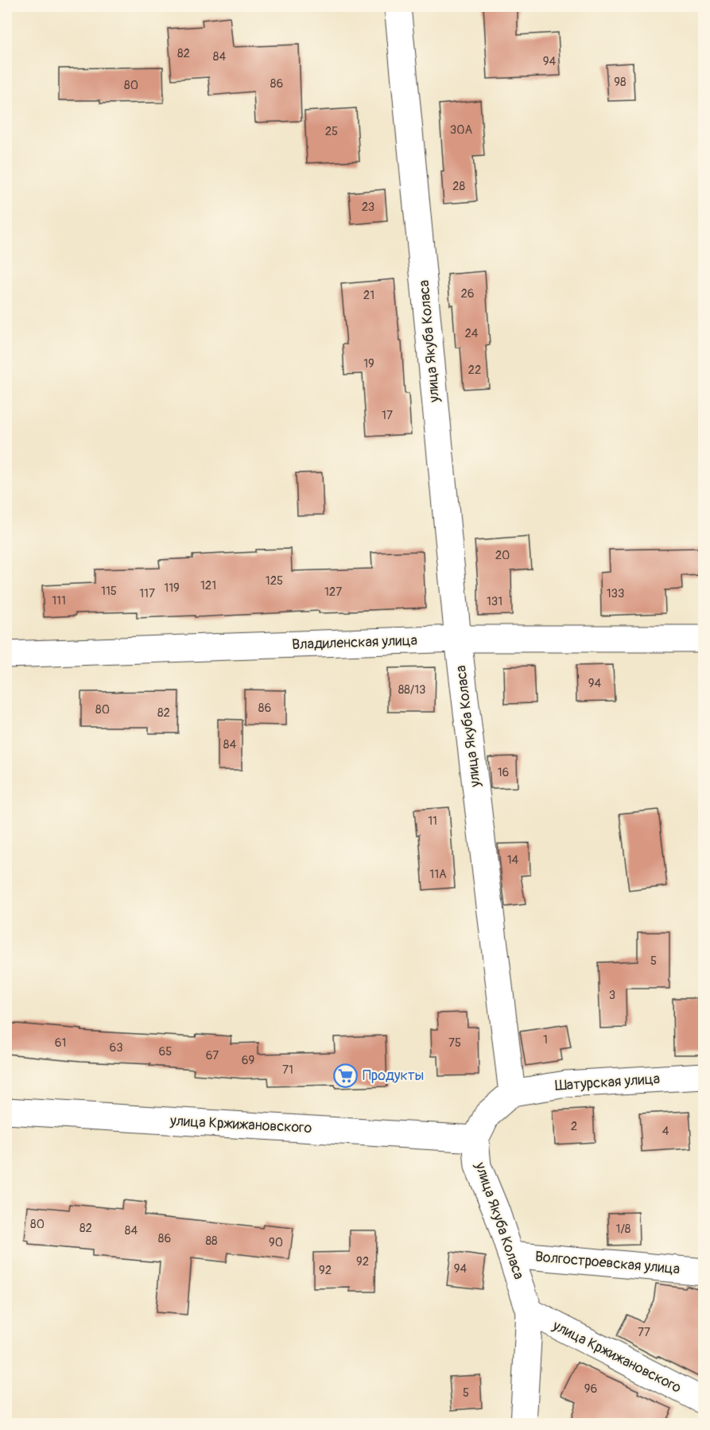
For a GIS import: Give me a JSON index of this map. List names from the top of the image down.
{
  "streets": {
    "street": [
      "улица Якуба Коласа",
      "Владиленская улица",
      "Шатурская улица",
      "улица Кржижановского",
      "Волгостроевская улица"
    ]
  },
  "crossings": [
    ["улица Якуба Коласа", "Владиленская улица"],
    ["улица Якуба Коласа", "Шатурская улица"],
    ["улица Якуба Коласа", "улица Кржижановского"],
    ["улица Якуба Коласа", "Волгостроевская улица"]
  ],
  "places": {
    "supermarket": ["Продукты"]
  },
  "house_numbers": [
    "82",
    "84",
    "94",
    "98",
    "86",
    "80",
    "30А",
    "25",
    "28",
    "23",
    "26",
    "21",
    "24",
    "19",
    "22",
    "17",
    "20",
    "125",
    "121",
    "119",
    "115",
    "127",
    "117",
    "133",
    "111",
    "131",
    "94",
    "88/13",
    "86",
    "80",
    "82",
    "84",
    "16",
    "11",
    "14",
    "11А",
    "5",
    "3",
    "1",
    "61",
    "75",
    "63",
    "65",
    "67",
    "69",
    "71",
    "2",
    "4",
    "80",
    "82",
    "1/8",
    "84",
    "86",
    "88",
    "90",
    "92",
    "94",
    "92",
    "77",
    "96",
    "5"
  ]
}
